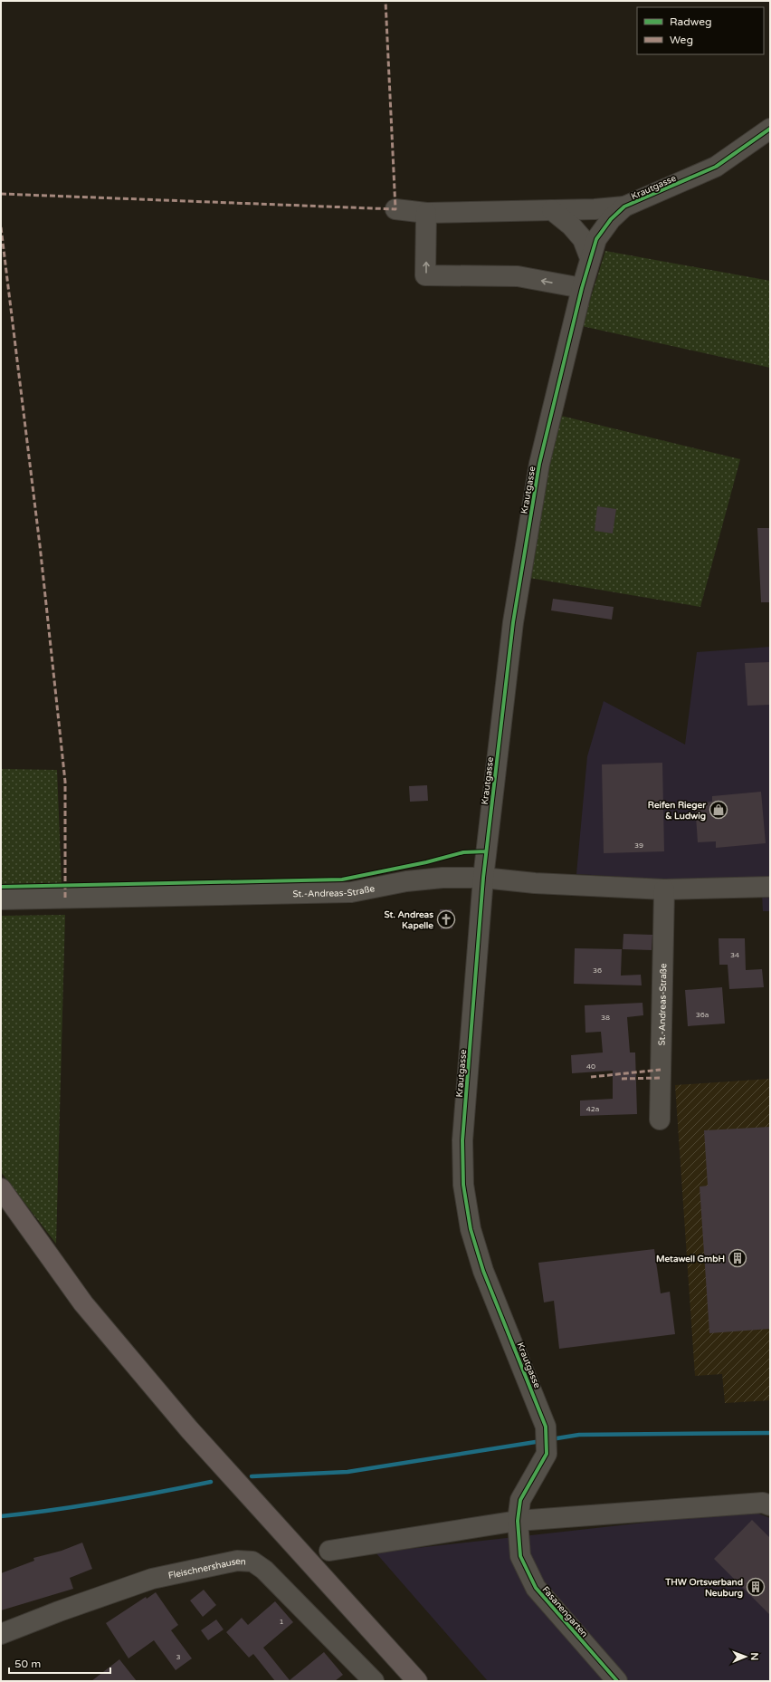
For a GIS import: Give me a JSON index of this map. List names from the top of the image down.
{
  "streets": {
    "street": [
      "Krautgasse",
      "St.-Andreas-Straße",
      "Fleischnershausen",
      "Fasanengarten"
    ]
  },
  "crossings": [
    ["Krautgasse", "St.-Andreas-Straße"],
    ["Krautgasse", "Fasanengarten"]
  ],
  "places": {
    "shop": ["Reifen Rieger & Ludwig"],
    "church": ["St. Andreas Kapelle"],
    "building": ["Metawell GmbH", "THW Ortsverband Neuburg"]
  },
  "house_numbers": [
    "39",
    "34",
    "36",
    "36a",
    "38",
    "40",
    "42a",
    "1",
    "3"
  ],
  "legend": ["Radweg", "Weg"],
  "scale_bar": "50 m",
  "north": "right"
}
